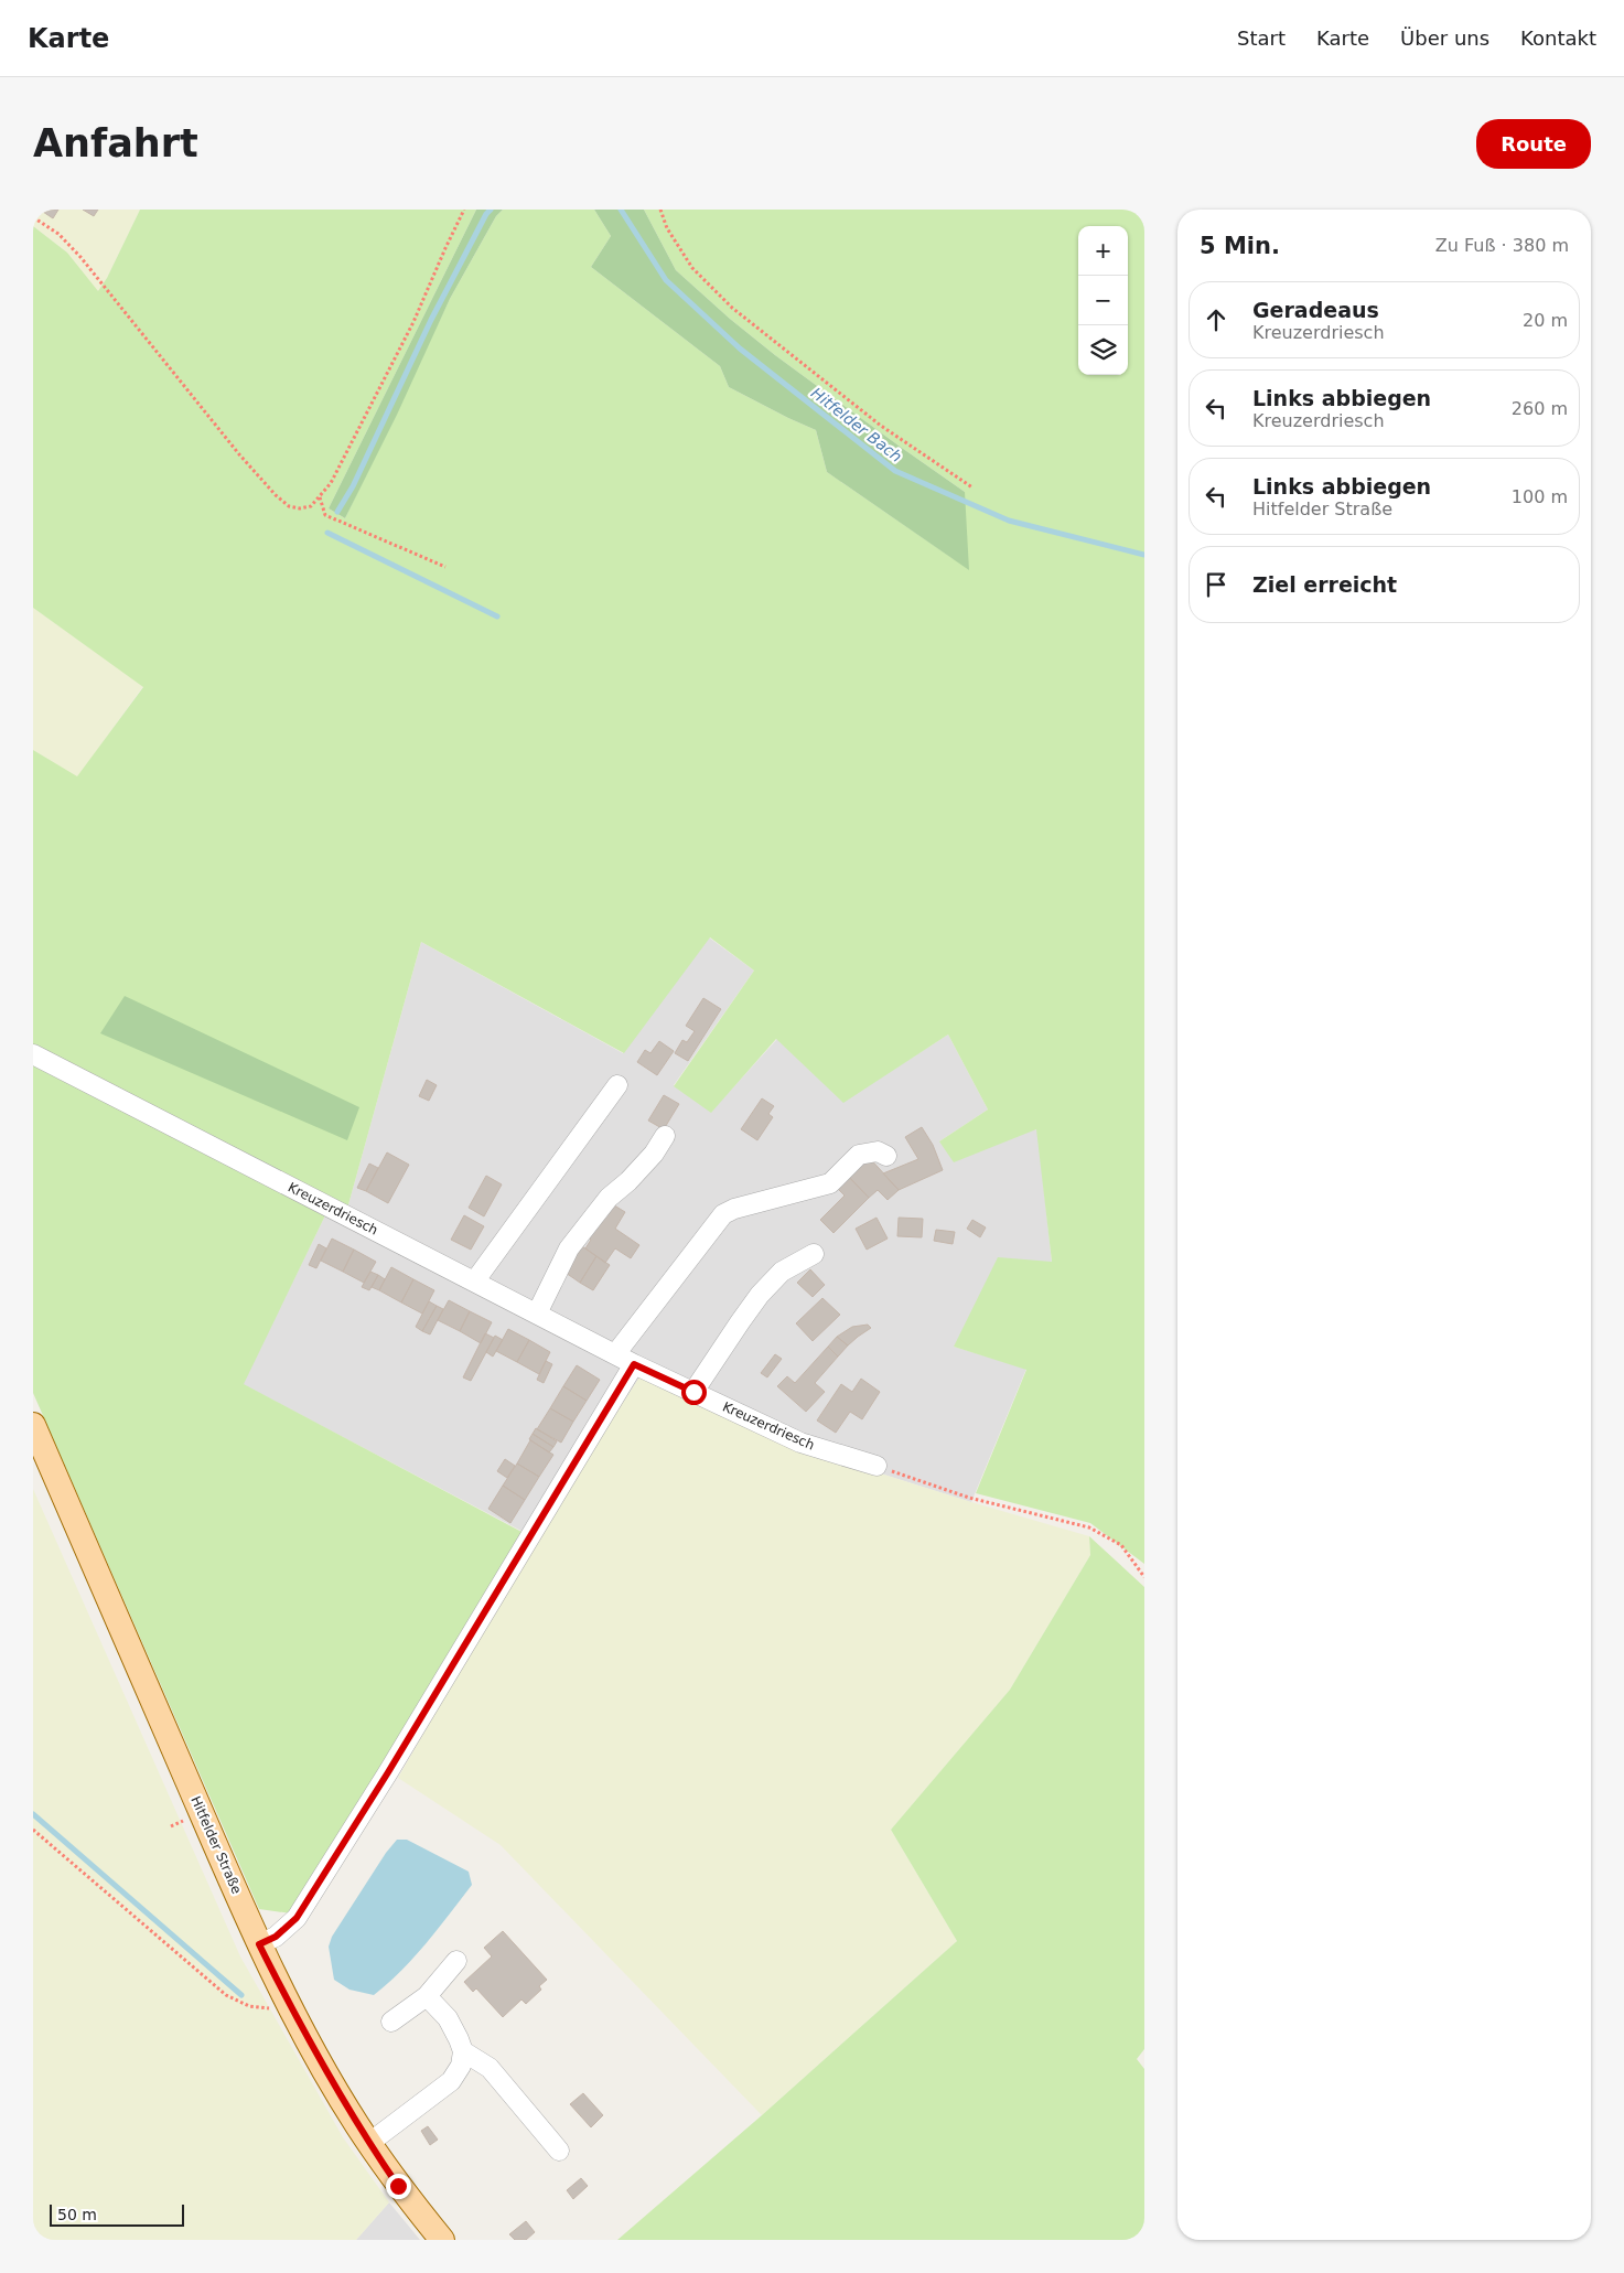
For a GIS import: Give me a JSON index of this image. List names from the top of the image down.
{
  "streets": {
    "main road": ["Hitfelder Straße"],
    "street": ["Kreuzerdriesch"]
  },
  "water": ["Hitfelder Bach"],
  "scale_bar": "50 m",
  "page": {
    "header": "Karte",
    "nav": [
      "Start",
      "Karte",
      "Über uns",
      "Kontakt"
    ],
    "buttons": "Route",
    "title": "Anfahrt",
    "heading": ["5 Min.", "Zu Fuß · 380 m"],
    "map_buttons": ["+", "−"],
    "list": [
      ["Geradeaus", "Kreuzerdriesch", "20 m"],
      ["Links abbiegen", "Kreuzerdriesch", "260 m"],
      ["Links abbiegen", "Hitfelder Straße", "100 m"],
      "Ziel erreicht"
    ],
    "scale": "50 m"
  }
}
